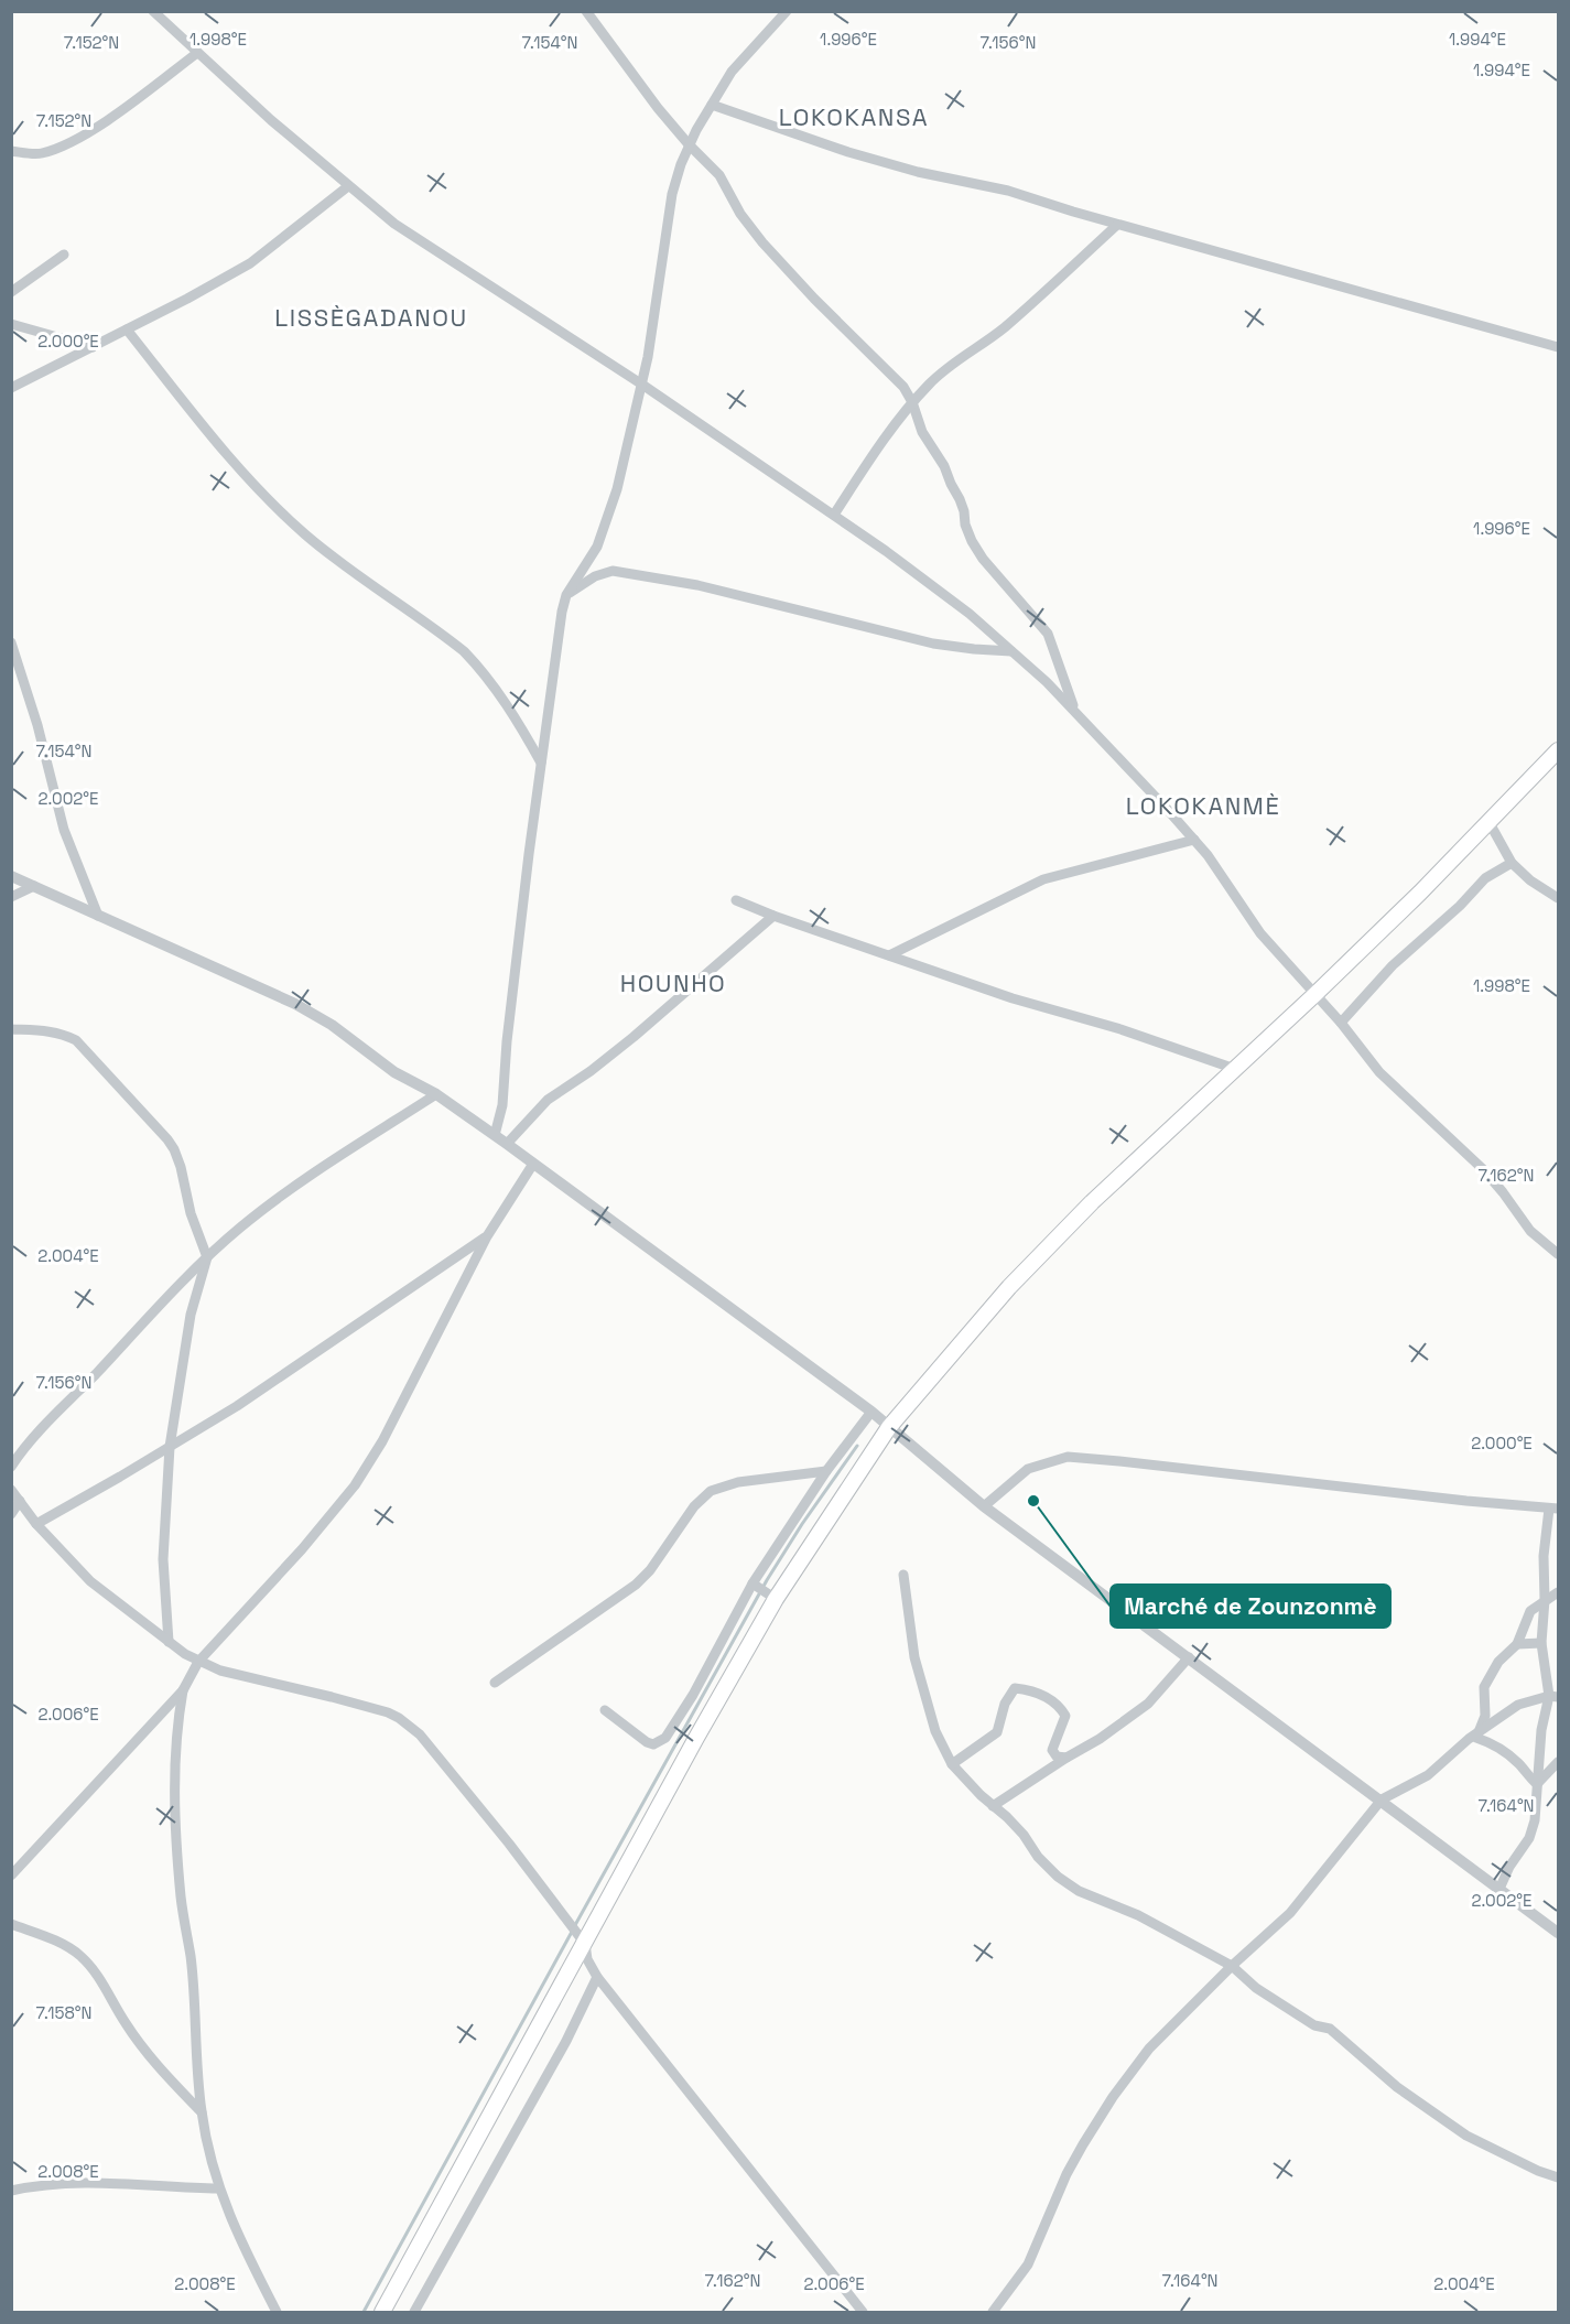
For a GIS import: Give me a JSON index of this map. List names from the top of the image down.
{
  "districts": [
    "LOKOKANSA",
    "LISSÈGADANOU",
    "LOKOKANMÈ",
    "HOUNHO"
  ],
  "places": ["Marché de Zounzonmè"],
  "coordinates": [
    "1.998°E",
    "1.996°E",
    "1.994°E",
    "7.152°N",
    "7.154°N",
    "7.156°N",
    "2.000°E",
    "2.002°E",
    "7.162°N",
    "2.004°E",
    "2.006°E",
    "7.164°N",
    "7.158°N",
    "2.008°E"
  ]
}
